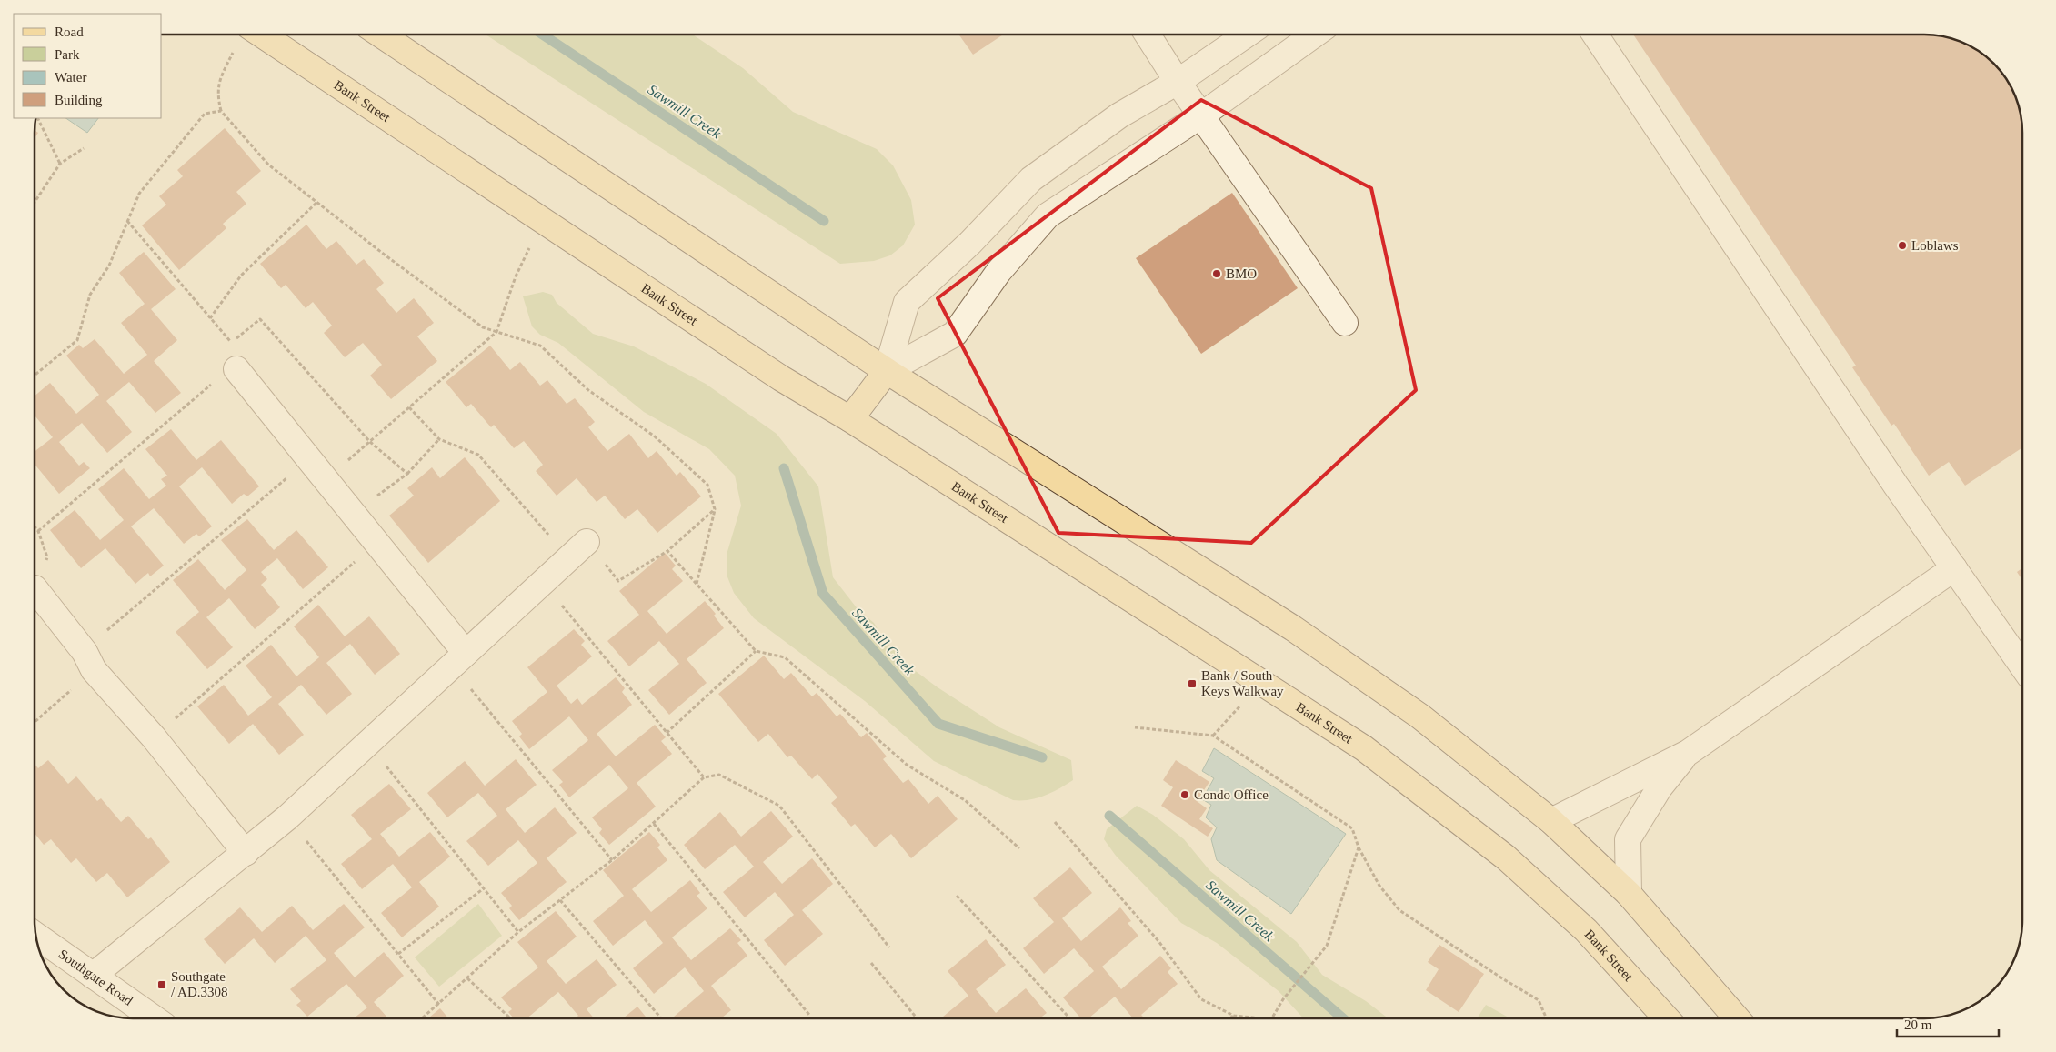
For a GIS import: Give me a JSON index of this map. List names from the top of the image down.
{
  "streets": {
    "main road": ["Bank Street"],
    "street": ["Southgate Road"]
  },
  "water": ["Sawmill Creek"],
  "places": {
    "other": ["Loblaws", "BMO", "Condo Office"],
    "transit": ["Bank / South Keys Walkway", "Southgate / AD.3308"]
  },
  "legend": [
    "Road",
    "Park",
    "Water",
    "Building"
  ],
  "scale_bar": "20 m"
}
